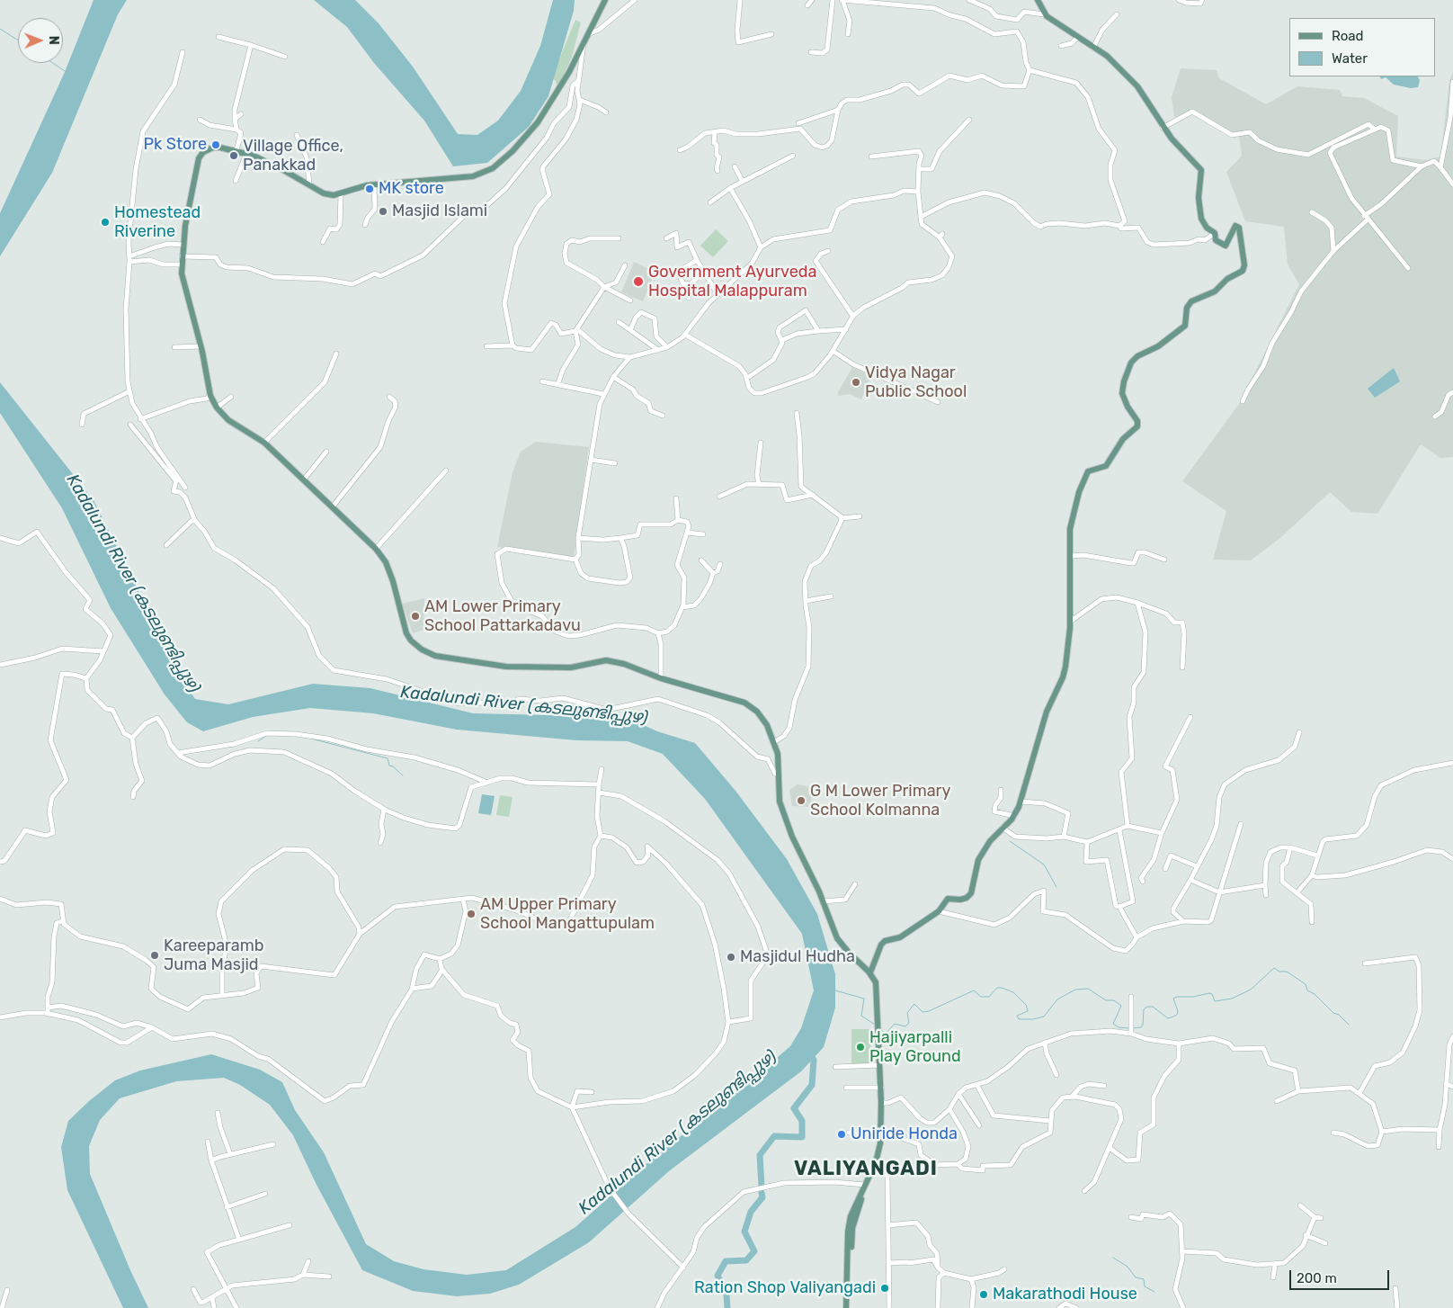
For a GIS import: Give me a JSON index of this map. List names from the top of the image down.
{
  "districts": ["VALIYANGADI"],
  "water": ["Kadalundi River (കടലുണ്ടിപ്പുഴ)"],
  "places": [
    "Pk Store",
    "Village Office, Panakkad",
    "MK store",
    "Masjid Islami",
    "Homestead Riverine",
    "Government Ayurveda Hospital Malappuram",
    "Vidya Nagar Public School",
    "AM Lower Primary School Pattarkadavu",
    "G M Lower Primary School Kolmanna",
    "AM Upper Primary School Mangattupulam",
    "Kareeparamb Juma Masjid",
    "Masjidul Hudha",
    "Hajiyarpalli Play Ground",
    "Uniride Honda",
    "Ration Shop Valiyangadi",
    "Makarathodi House"
  ],
  "legend": ["Road", "Water"],
  "scale_bar": "200 m",
  "north": "right"
}
